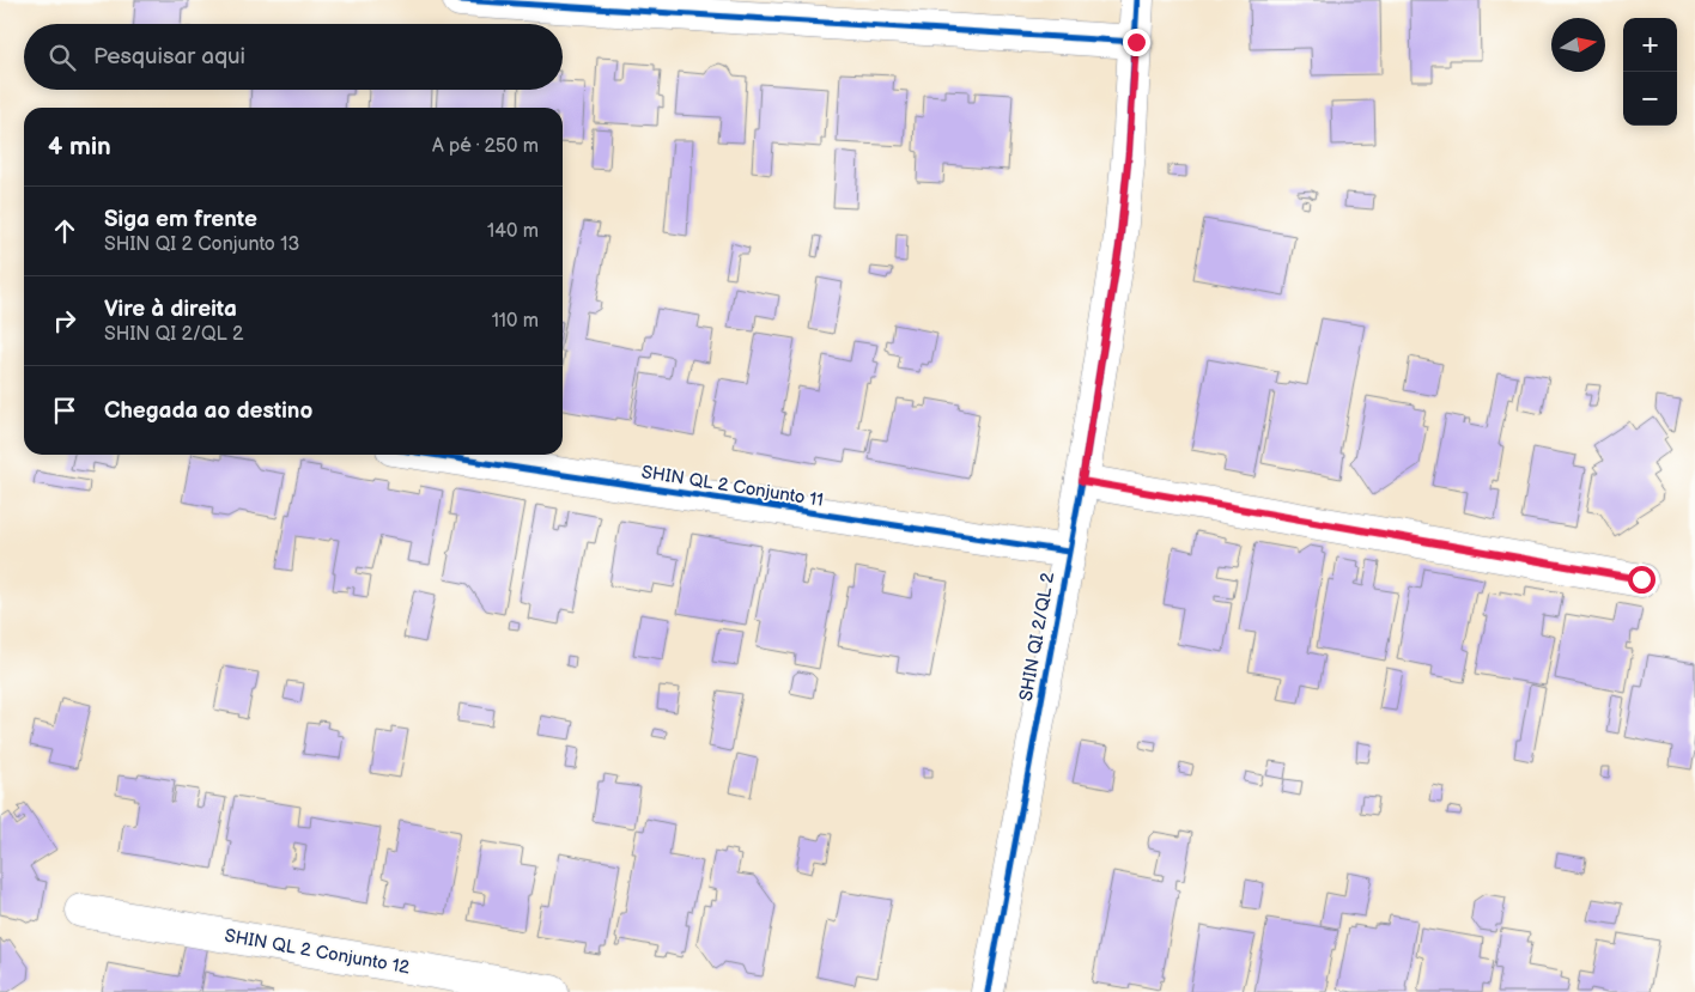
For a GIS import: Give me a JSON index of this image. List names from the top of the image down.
{
  "streets": {
    "street": ["SHIN QL 2 Conjunto 11", "SHIN QI 2/QL 2", "SHIN QL 2 Conjunto 12"]
  },
  "crossings": [
    ["SHIN QL 2 Conjunto 11", "SHIN QI 2/QL 2"]
  ],
  "north": "right",
  "page": {
    "map_buttons": ["+", "−"],
    "search": "Pesquisar aqui",
    "heading": ["4 min", "A pé · 250 m"],
    "list": [
      ["Siga em frente", "SHIN QI 2 Conjunto 13", "140 m"],
      ["Vire à direita", "SHIN QI 2/QL 2", "110 m"],
      "Chegada ao destino"
    ]
  }
}
